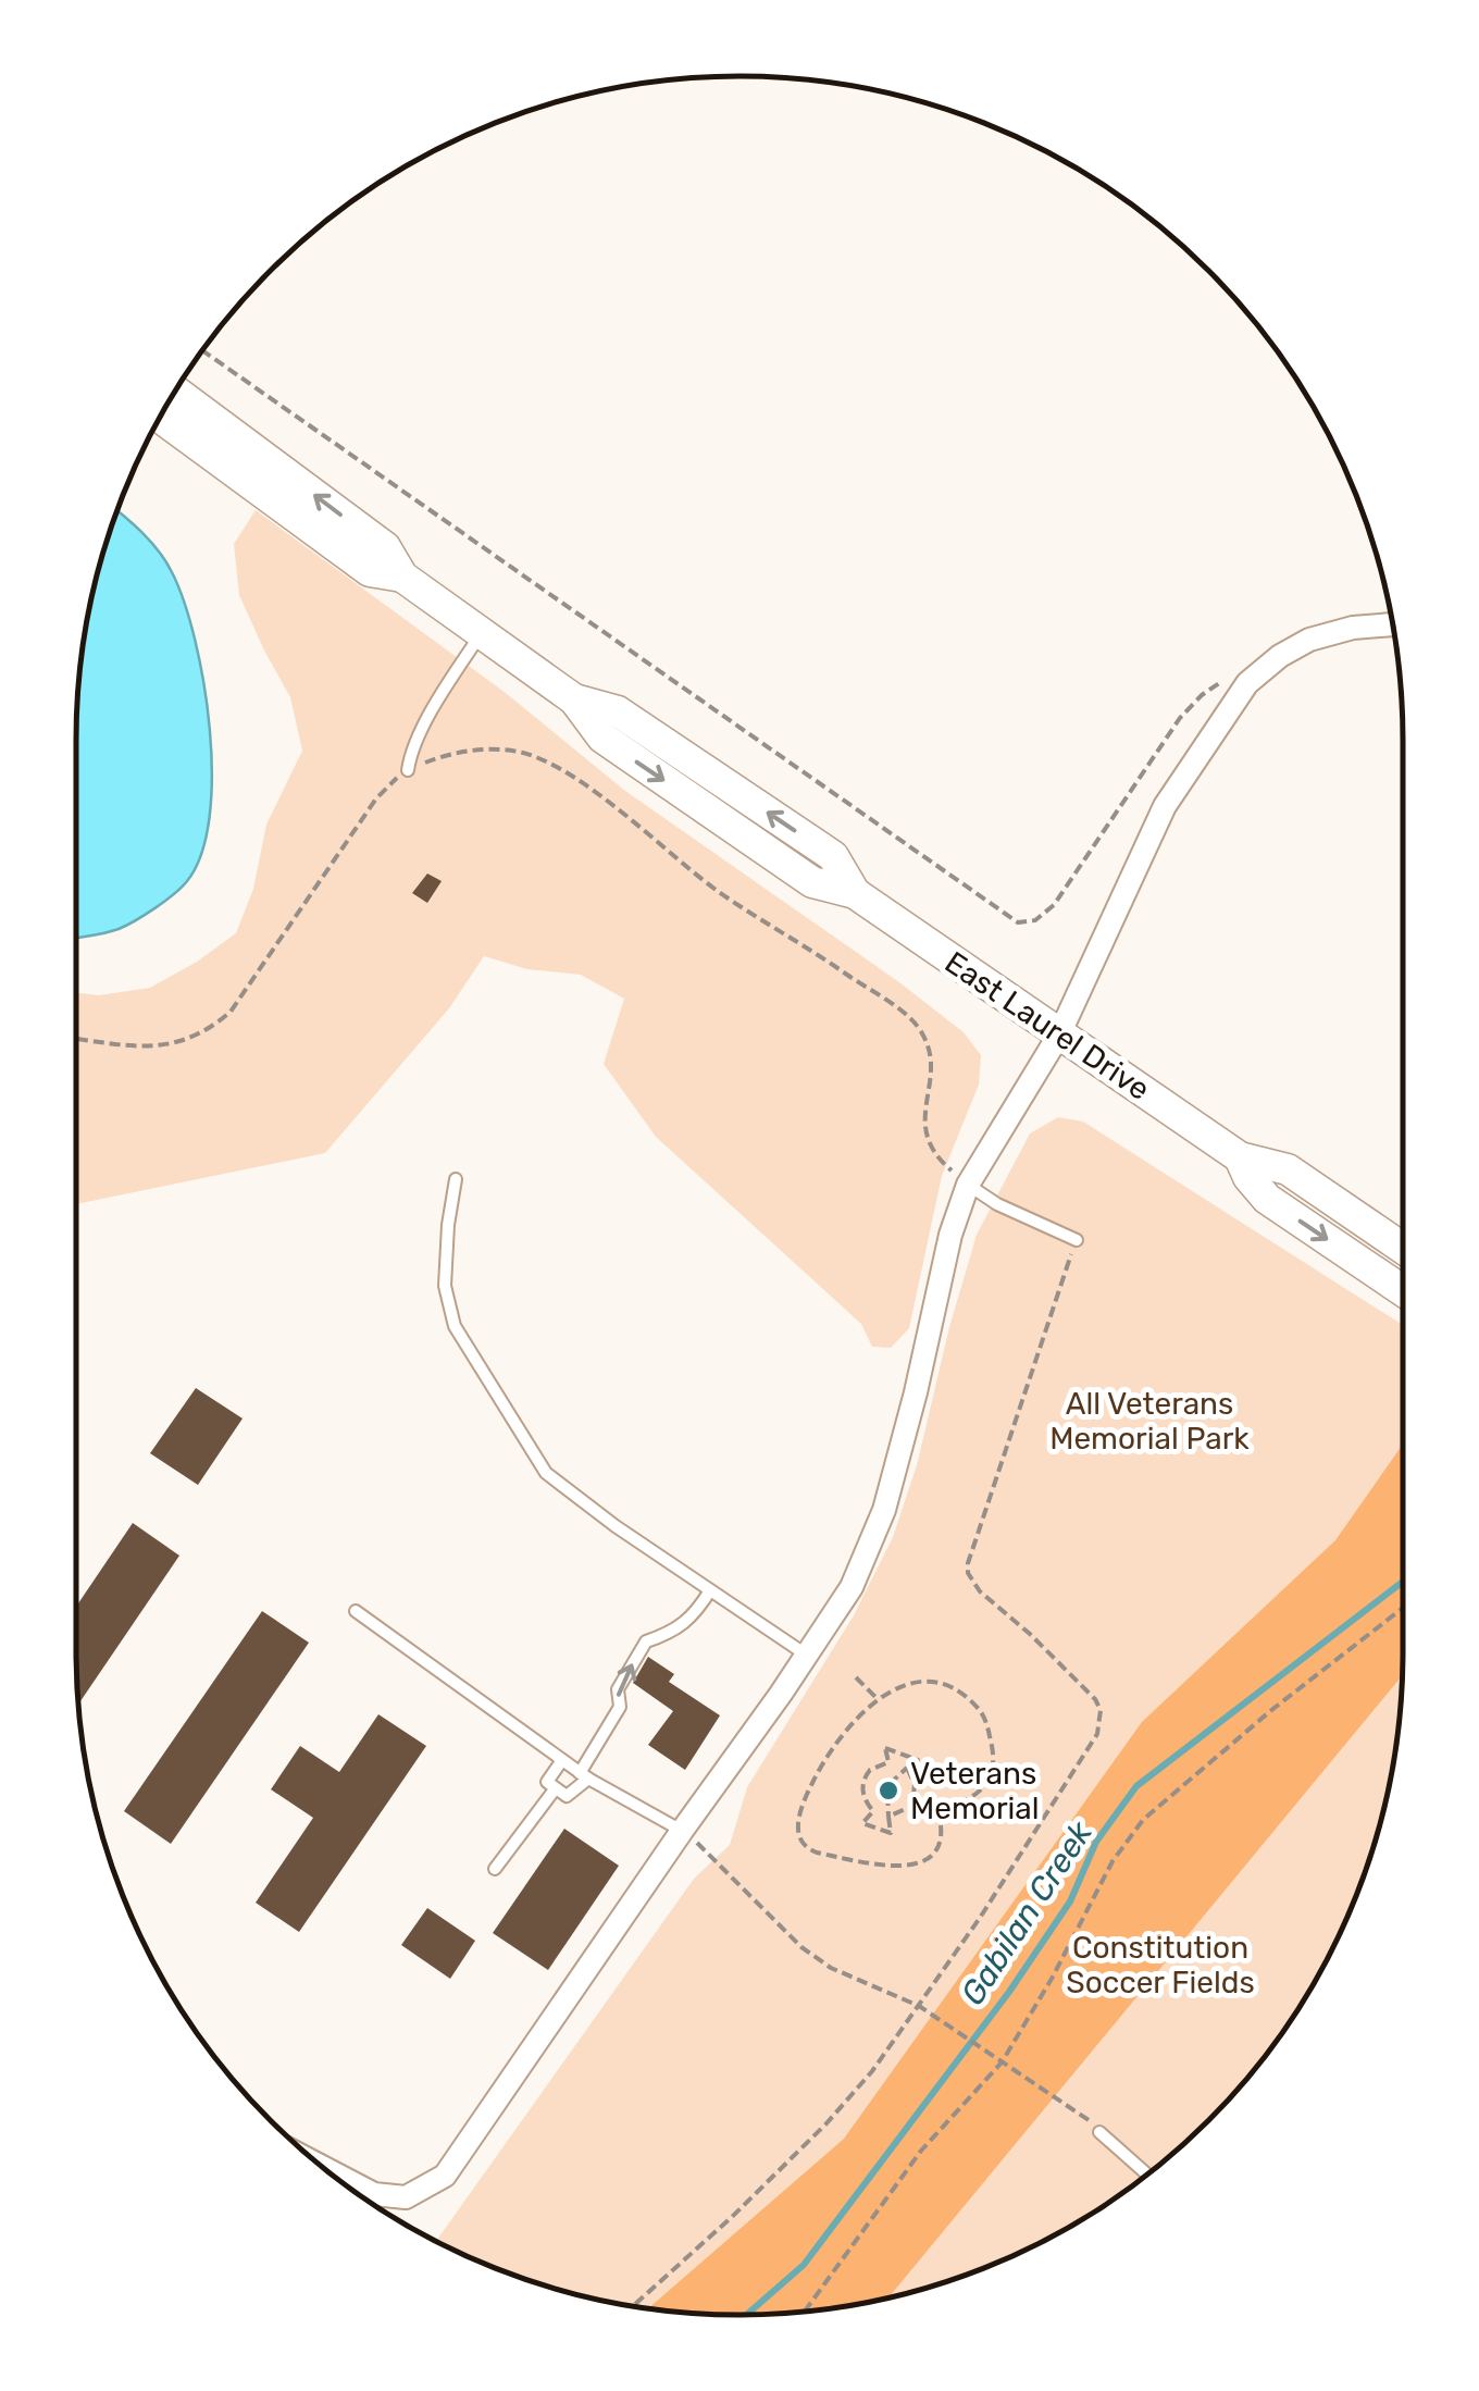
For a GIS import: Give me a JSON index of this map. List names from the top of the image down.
{
  "streets": {
    "main road": ["East Laurel Drive"]
  },
  "water": ["Gabilan Creek"],
  "parks": ["All Veterans Memorial Park", "Constitution Soccer Fields"],
  "places": ["Veterans Memorial"]
}
